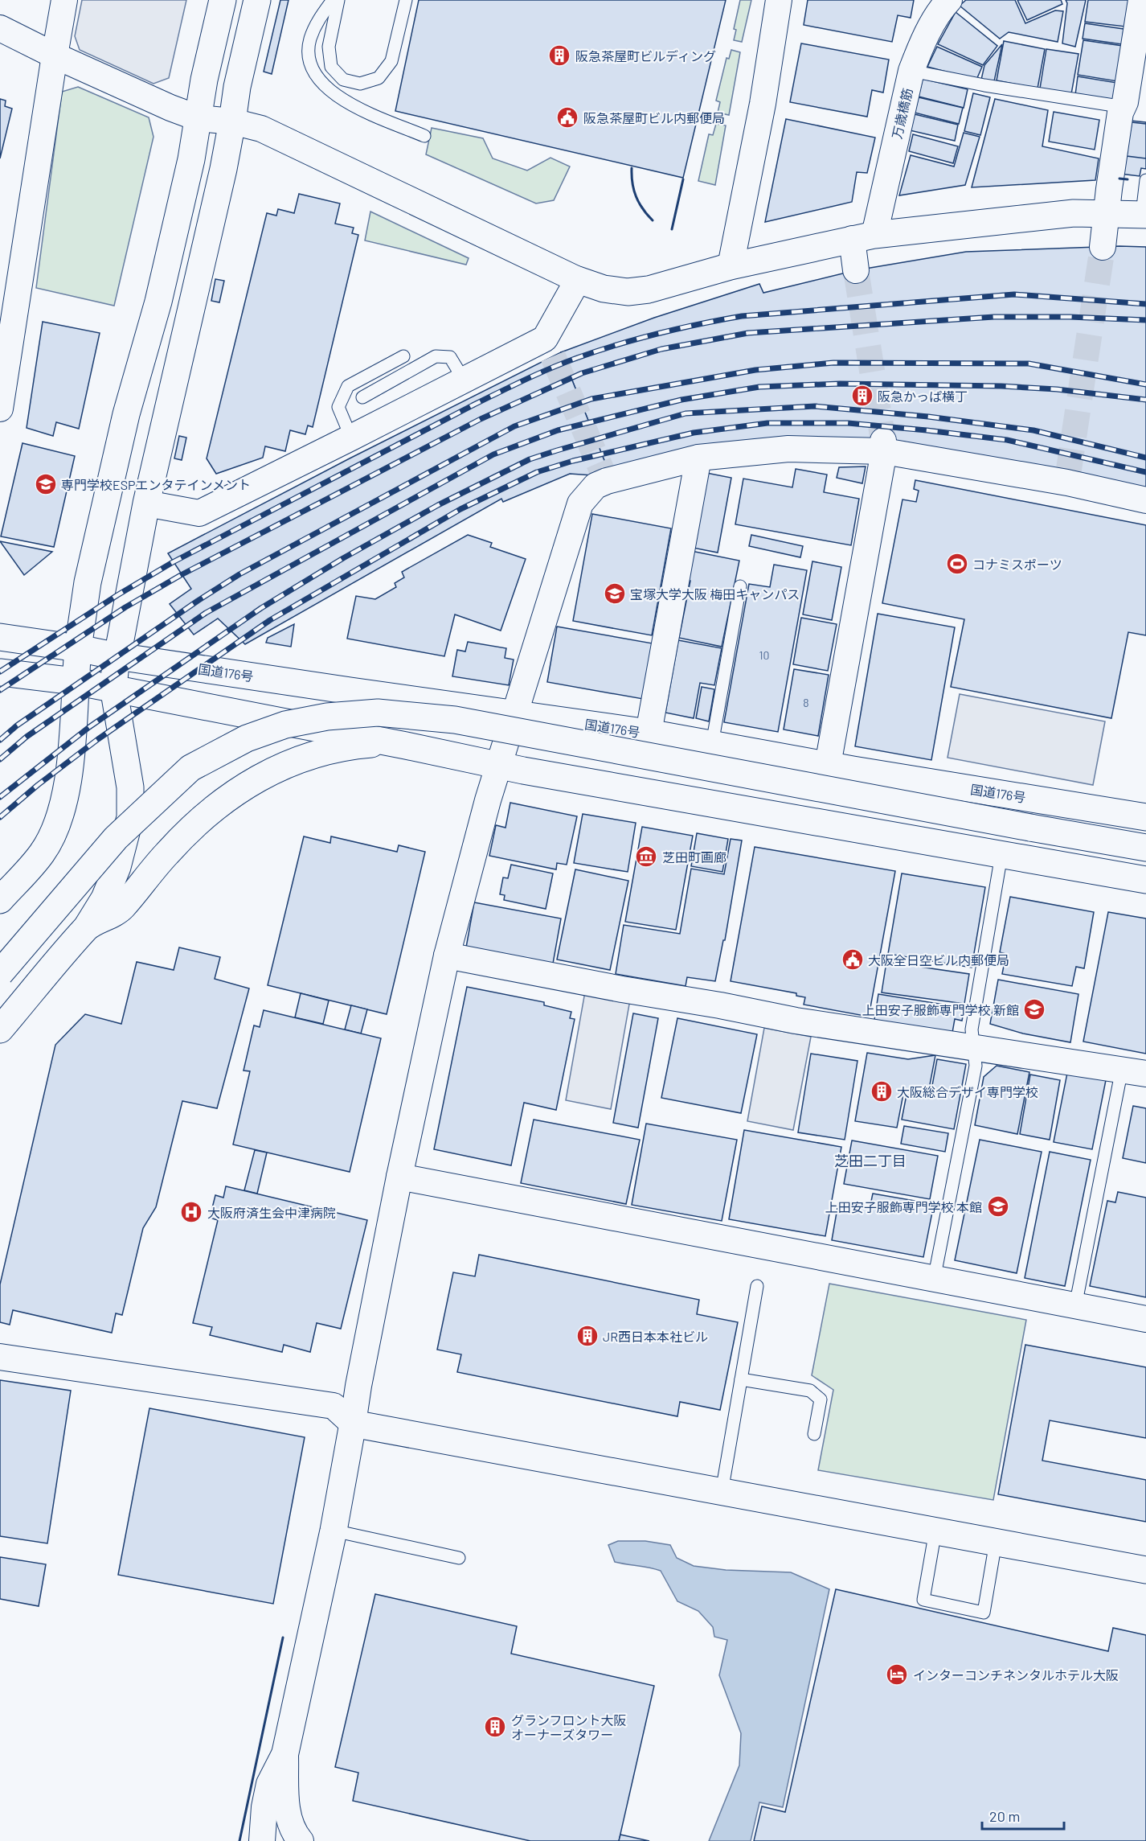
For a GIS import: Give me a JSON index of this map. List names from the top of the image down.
{
  "streets": {
    "main road": ["国道176号"],
    "street": ["万歳橋筋"]
  },
  "districts": ["芝田二丁目"],
  "places": {
    "building": [
      "阪急茶屋町ビルディング",
      "阪急かっぱ横丁",
      "大阪総合デザイ専門学校",
      "JR西日本本社ビル",
      "グランフロント大阪 オーナーズタワー"
    ],
    "public building": ["阪急茶屋町ビル内郵便局", "大阪全日空ビル内郵便局"],
    "school or university": [
      "専門学校ESPエンタテインメント",
      "宝塚大学大阪 梅田キャンパス",
      "上田安子服飾専門学校 新館",
      "上田安子服飾専門学校 本館"
    ],
    "sports": ["コナミスポーツ"],
    "museum": ["芝田町画廊"],
    "hospital": ["大阪府済生会中津病院"],
    "hotel": ["インターコンチネンタルホテル大阪"]
  },
  "house_numbers": ["10", "8"],
  "scale_bar": "20 m"
}
